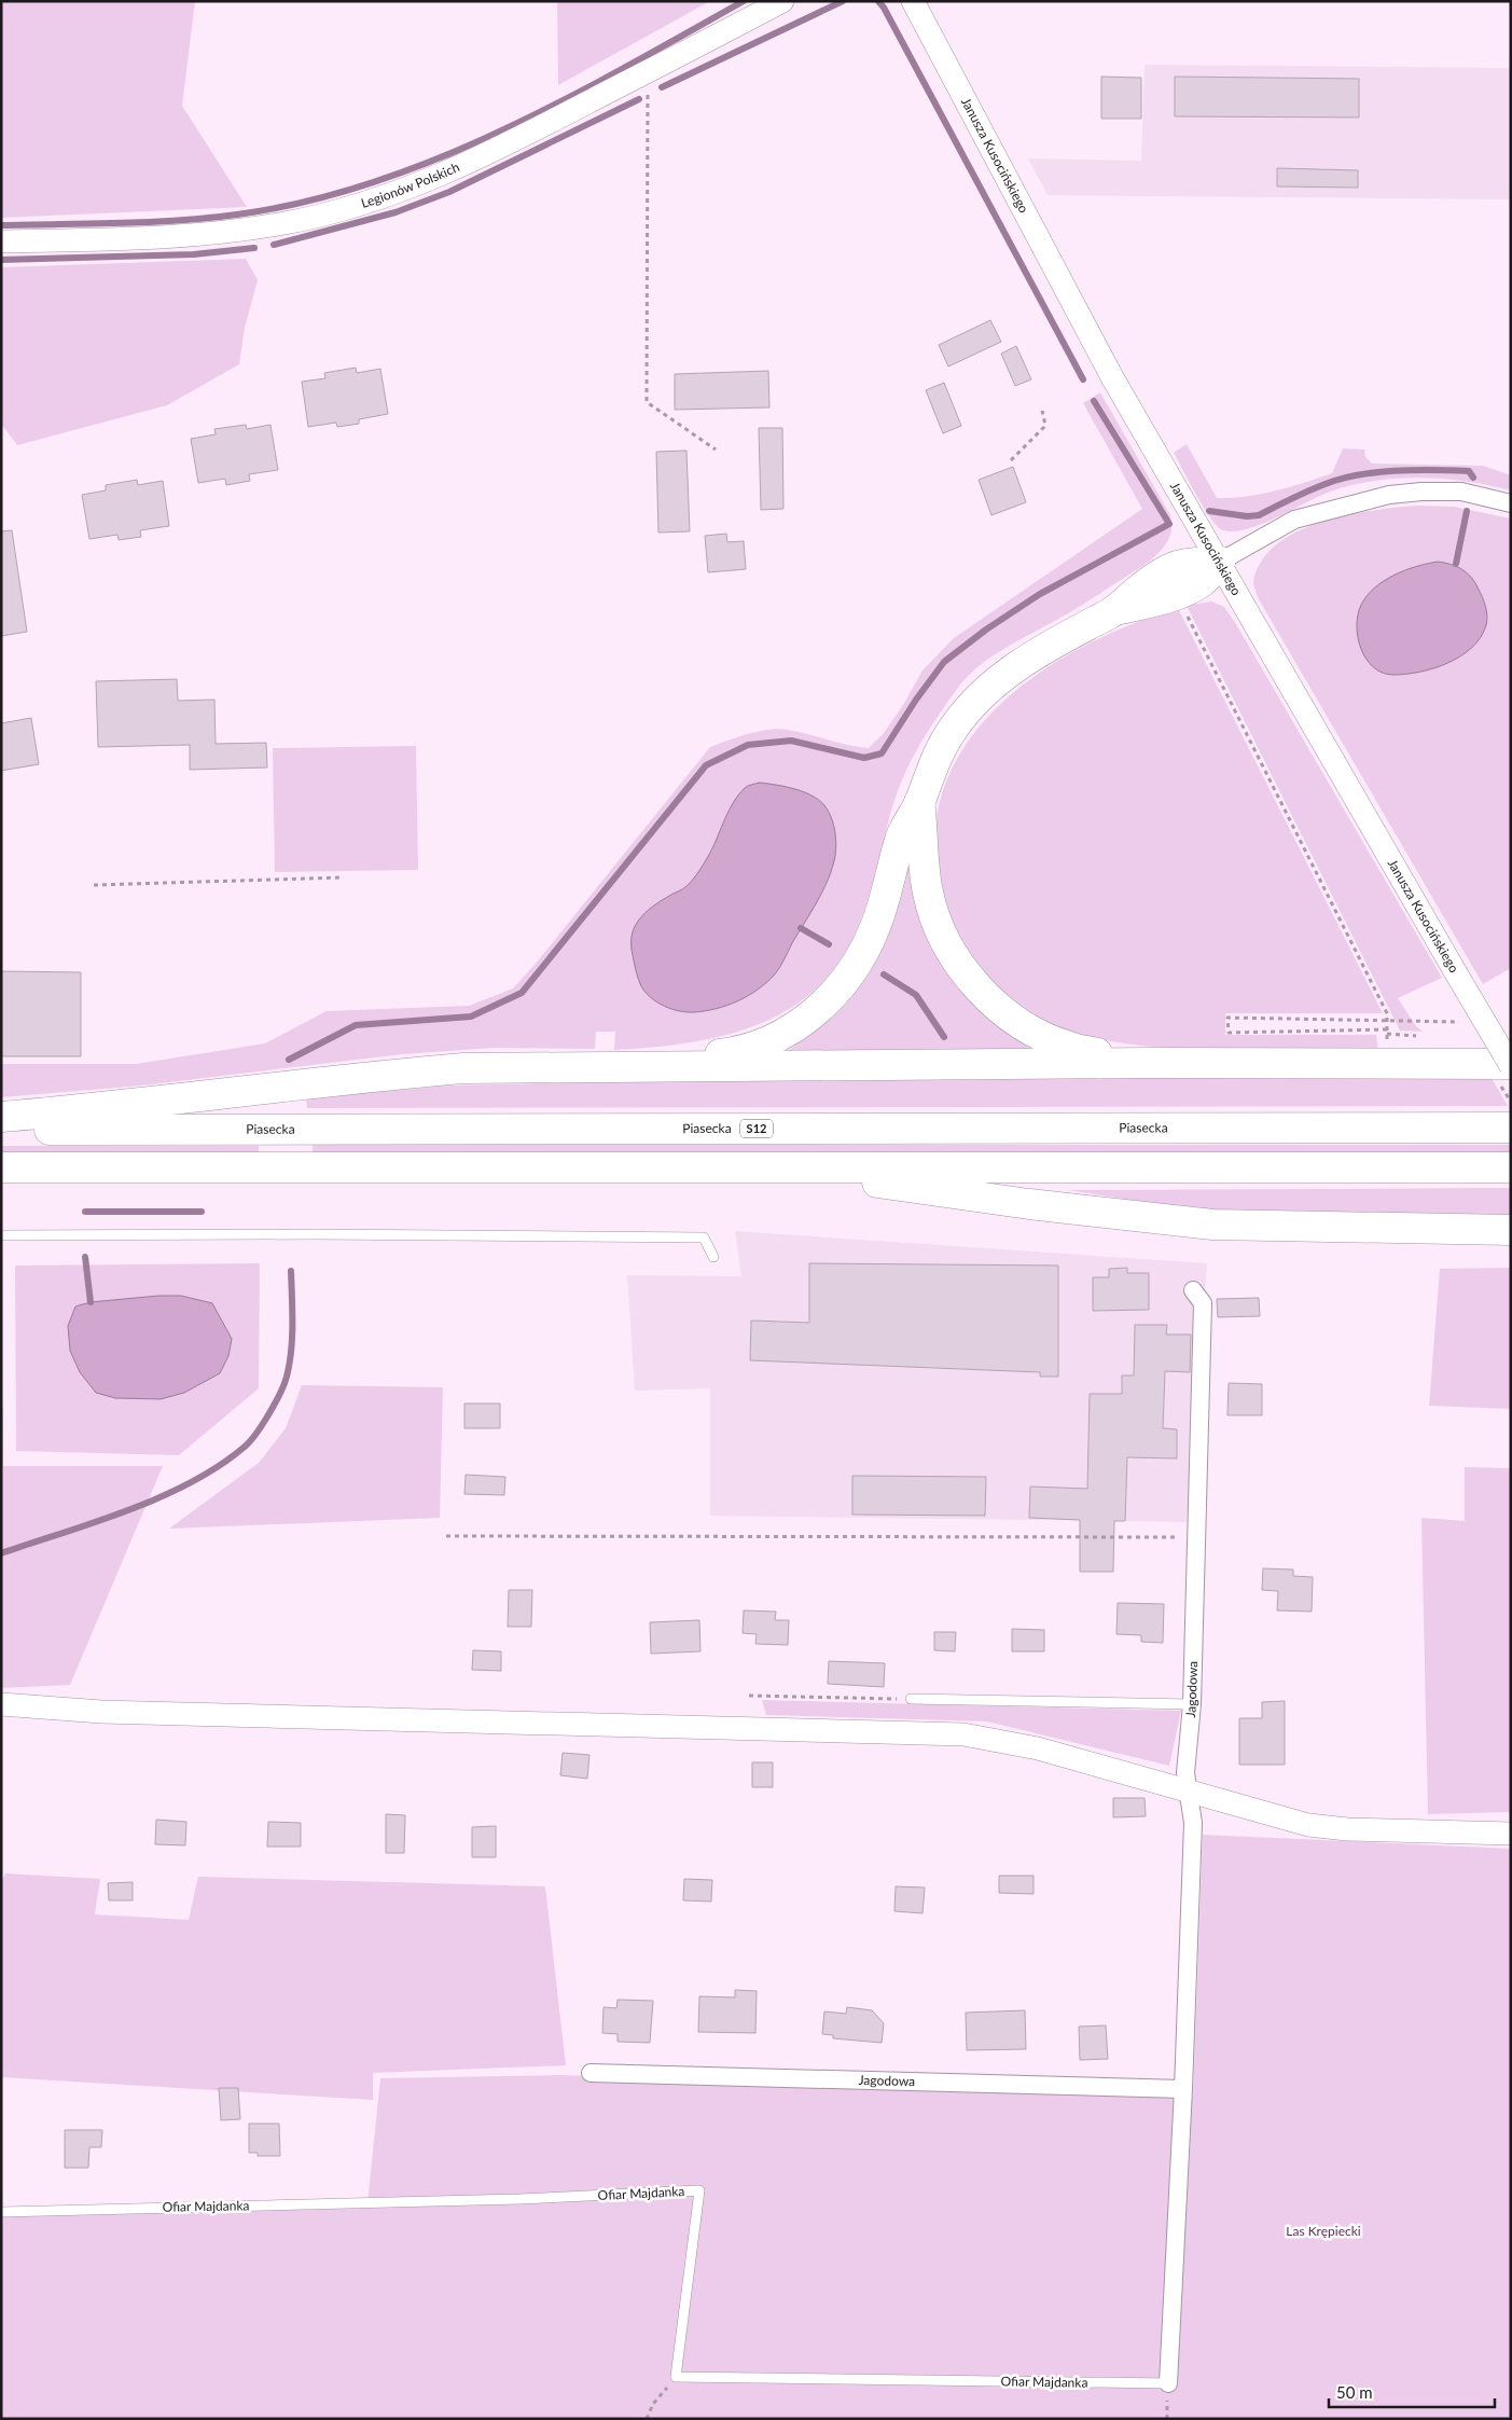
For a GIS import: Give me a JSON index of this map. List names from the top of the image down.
{
  "streets": {
    "highway": ["Piasecka", "S12"],
    "street": ["Janusza Kusocińskiego", "Legionów Polskich", "Jagodowa"],
    "lane": ["Ofiar Majdanka"]
  },
  "crossings": [
    ["Jagodowa", "Ofiar Majdanka"]
  ],
  "parks": ["Las Krępiecki"],
  "scale_bar": "50 m"
}
